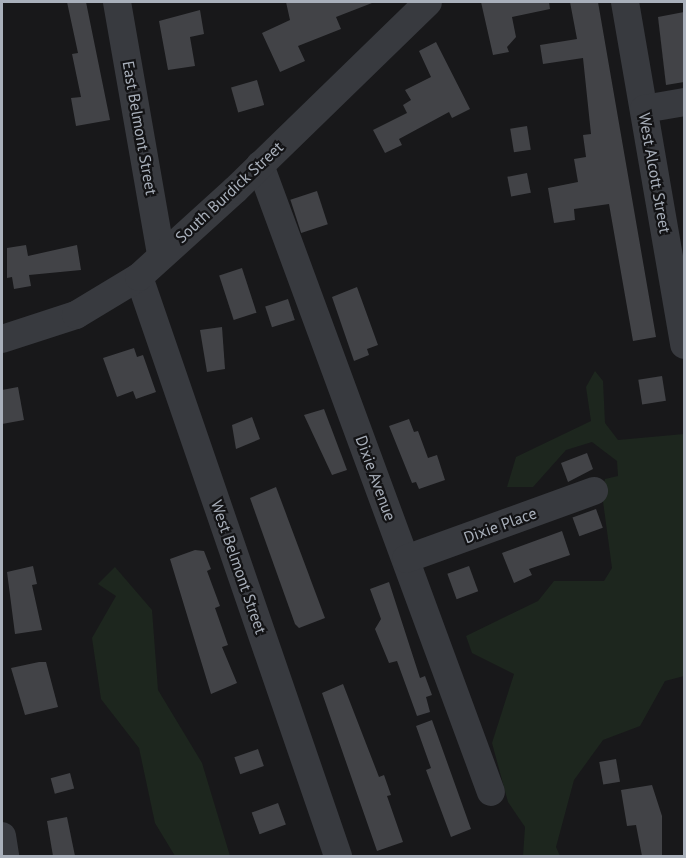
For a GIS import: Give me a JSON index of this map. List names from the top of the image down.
{
  "streets": {
    "street": [
      "East Belmont Street",
      "West Alcott Street",
      "South Burdick Street",
      "Dixie Avenue",
      "Dixie Place",
      "West Belmont Street"
    ]
  },
  "crossings": [
    ["East Belmont Street", "South Burdick Street"],
    ["South Burdick Street", "Dixie Avenue"],
    ["South Burdick Street", "West Belmont Street"],
    ["Dixie Avenue", "Dixie Place"]
  ]
}
